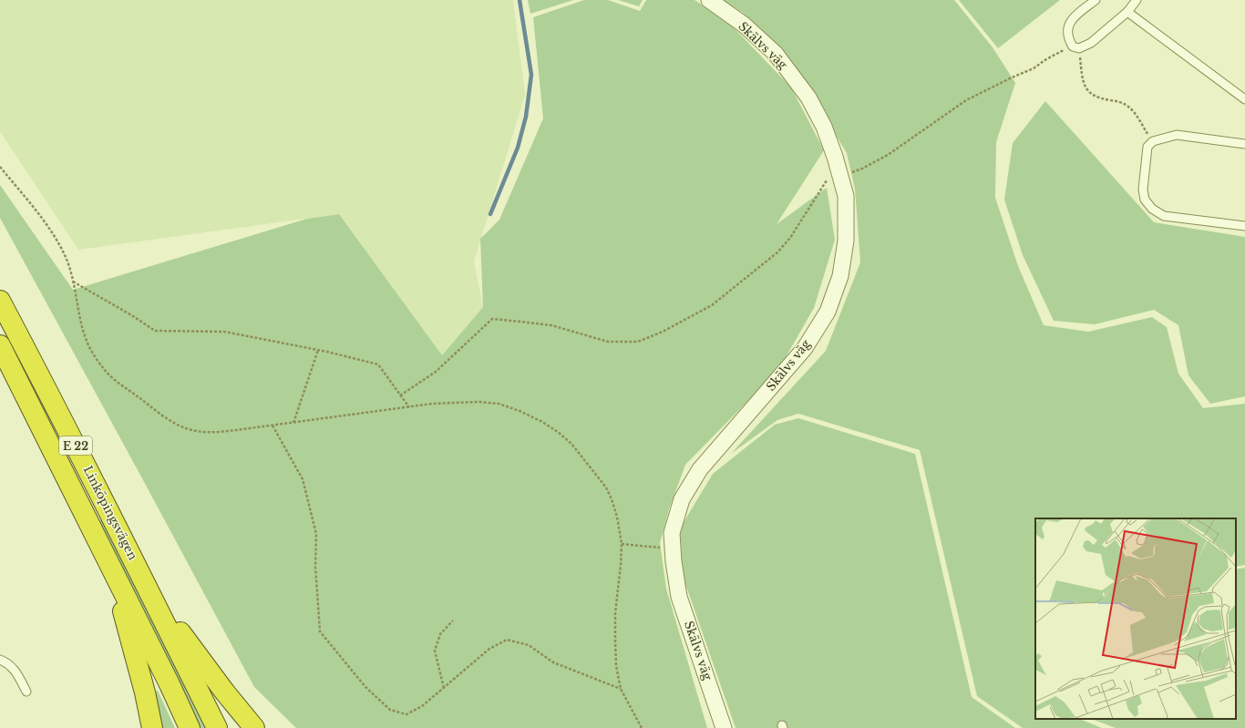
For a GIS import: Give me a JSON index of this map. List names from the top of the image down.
{
  "streets": {
    "highway": ["E 22", "Linköpingsvägen"],
    "street": ["Skälvs väg"]
  }
}
